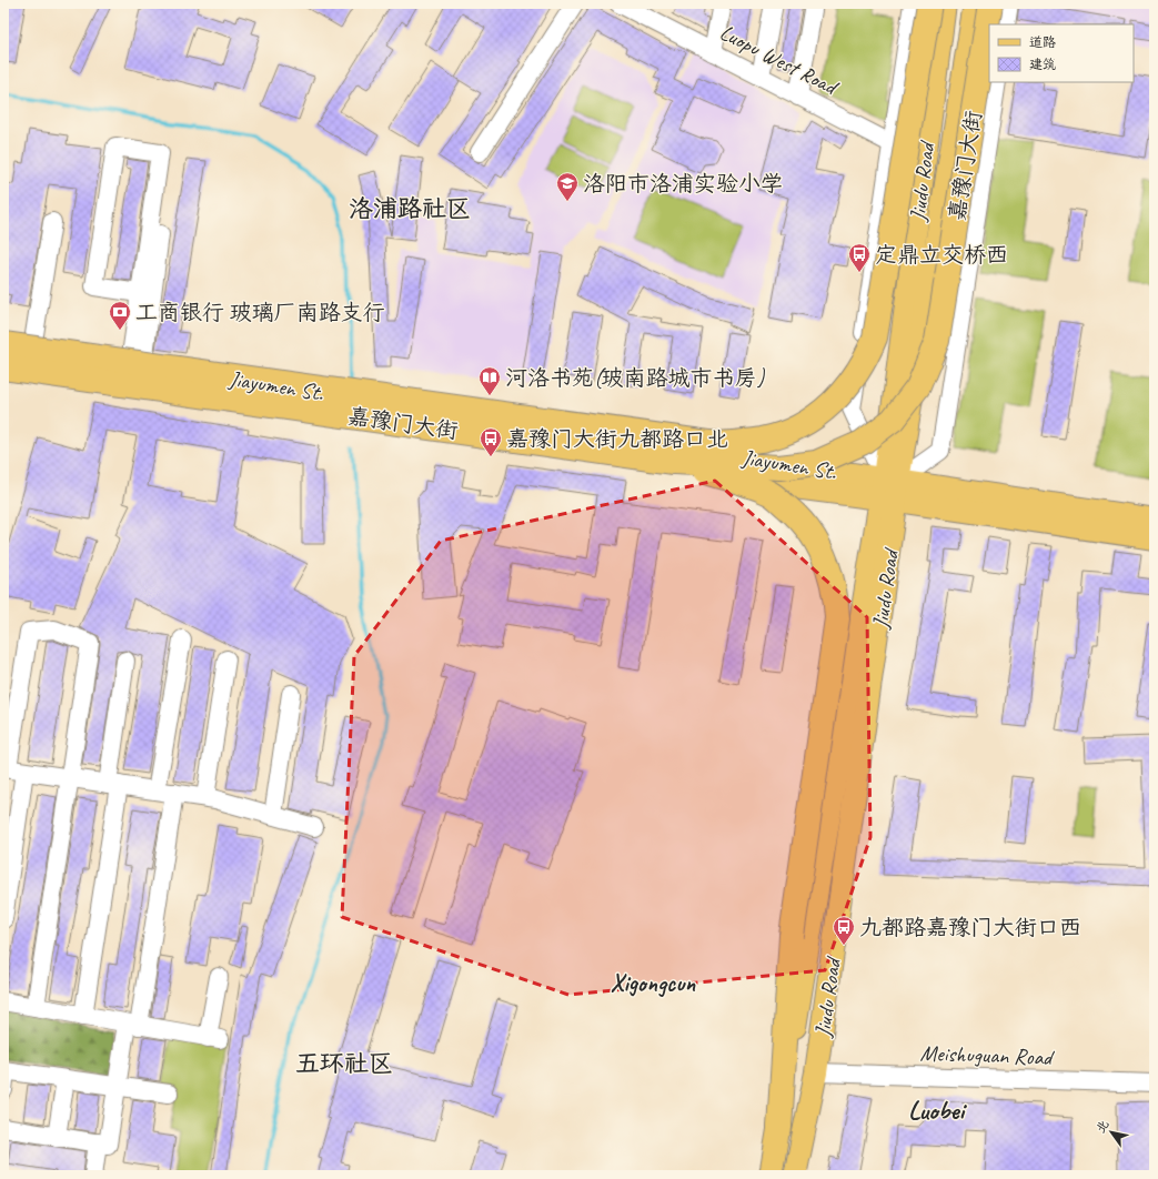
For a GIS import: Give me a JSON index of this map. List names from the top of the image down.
{
  "streets": {
    "highway": ["嘉豫门大街"],
    "main road": ["Jiudu Road", "Jiayumen St."],
    "street": ["Luopu West Road", "Meishuguan Road"]
  },
  "crossings": [
    ["嘉豫门大街", "Jiayumen St."],
    ["Jiudu Road", "Jiayumen St."],
    ["Jiudu Road", "Meishuguan Road"]
  ],
  "districts": [
    "洛浦路社区",
    "Xigongcun",
    "五环社区",
    "Luobei"
  ],
  "places": {
    "school or university": ["洛阳市洛浦实验小学"],
    "bus stop": ["定鼎立交桥西", "嘉豫门大街九都路口北", "九都路嘉豫门大街口西"],
    "bank": ["工商银行 玻璃厂南路支行"],
    "library": ["河洛书苑(玻南路城市书房)"]
  },
  "legend": ["道路", "建筑"],
  "north": "top left"
}
